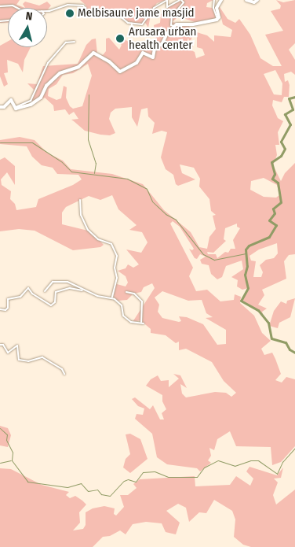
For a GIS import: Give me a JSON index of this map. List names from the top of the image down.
{
  "places": ["Melbisaune jame masjid", "Arusara urban health center"],
  "north": "top"
}
